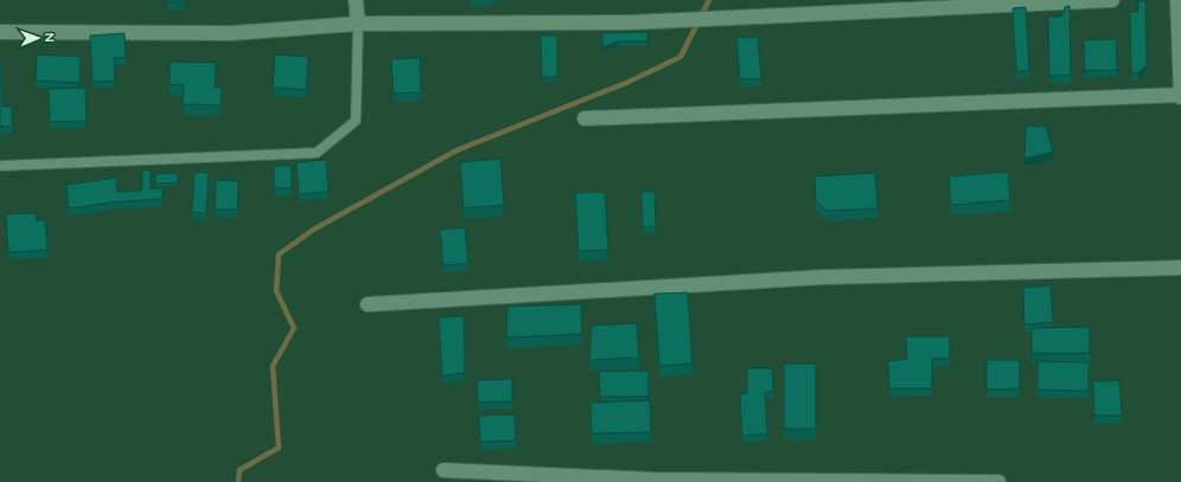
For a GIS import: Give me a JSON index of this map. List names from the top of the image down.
{
  "north": "right"
}
